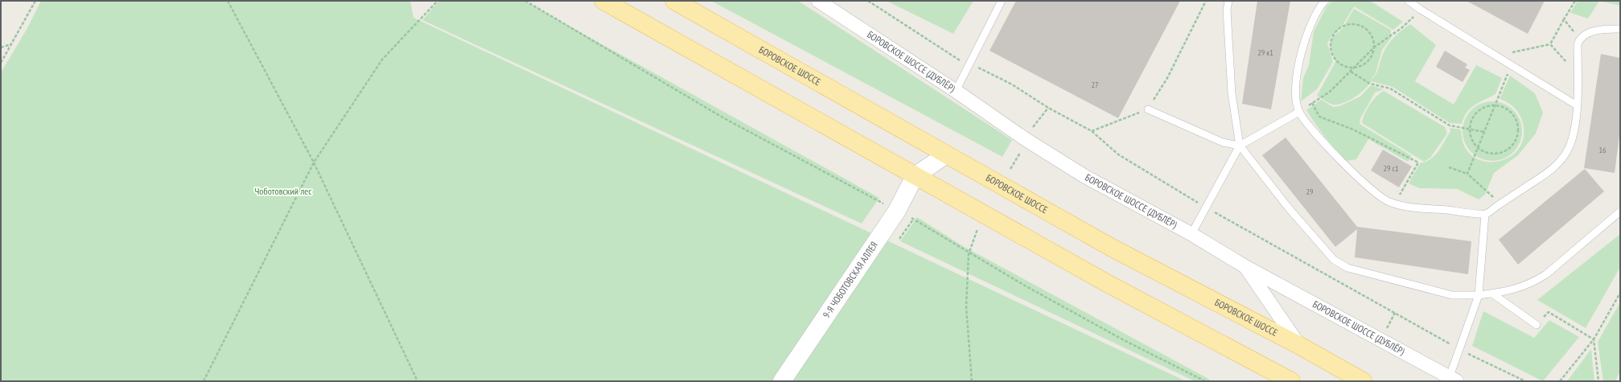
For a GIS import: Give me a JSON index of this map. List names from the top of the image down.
{
  "streets": {
    "main road": ["БОРОВСКОЕ ШОССЕ"],
    "street": ["БОРОВСКОЕ ШОССЕ (ДУБЛЁР)", "9-Я ЧОБОТОВСКАЯ АЛЛЕЯ"]
  },
  "parks": ["Чоботовский лес"],
  "house_numbers": [
    "29 к1",
    "27",
    "16",
    "29 с1",
    "29"
  ]
}
